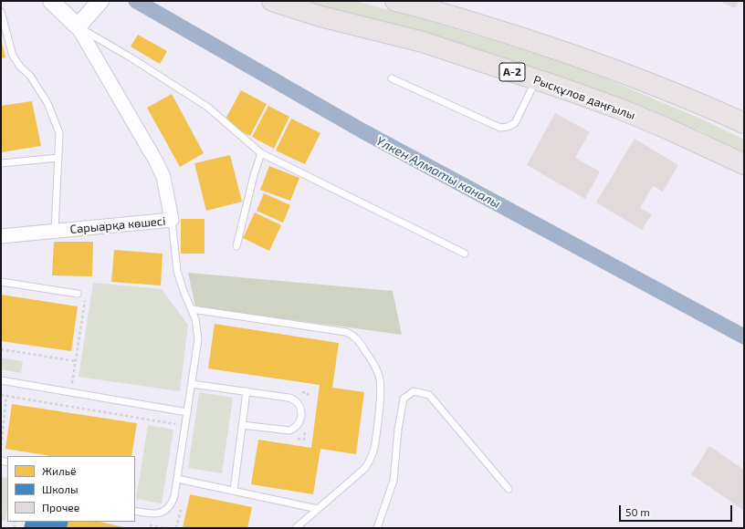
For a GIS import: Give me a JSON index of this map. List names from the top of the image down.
{
  "streets": {
    "main road": ["A-2", "Рысқұлов даңғылы"],
    "street": ["Сарыарқа көшесі"]
  },
  "water": ["Үлкен Алматы каналы"],
  "legend": ["Жильё", "Школы", "Прочее"],
  "scale_bar": "50 m"
}
